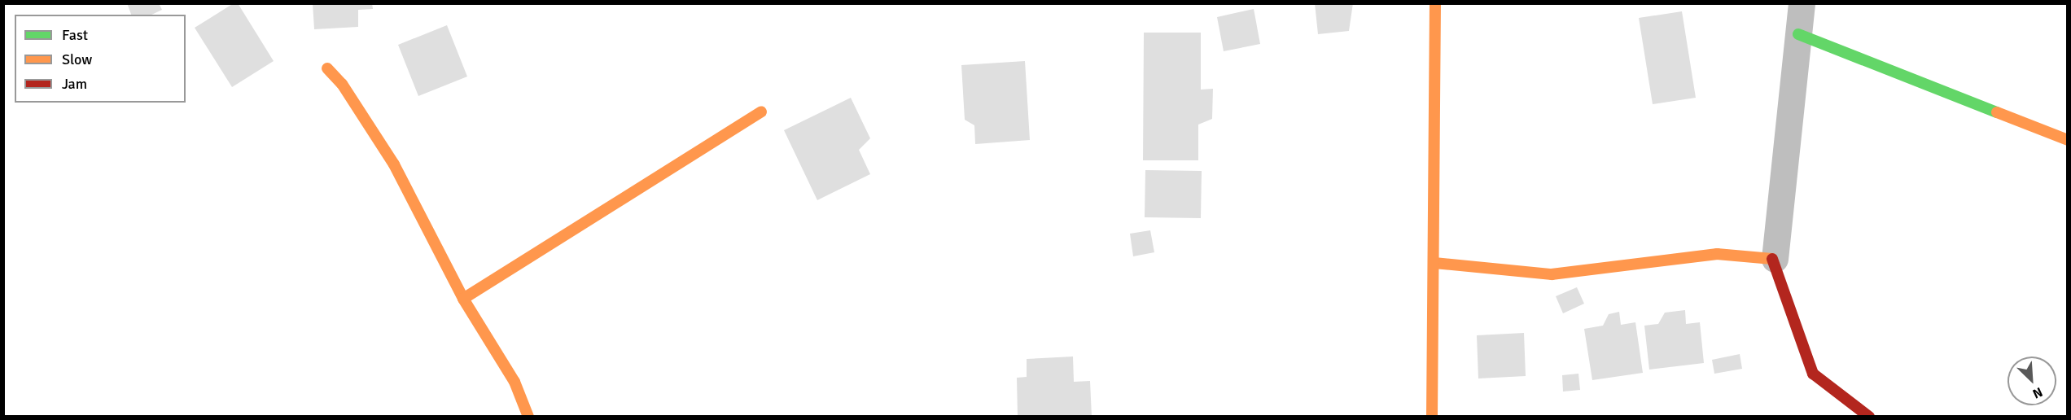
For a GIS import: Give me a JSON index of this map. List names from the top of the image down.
{
  "legend": ["Fast", "Slow", "Jam"],
  "north": "bottom right"
}
